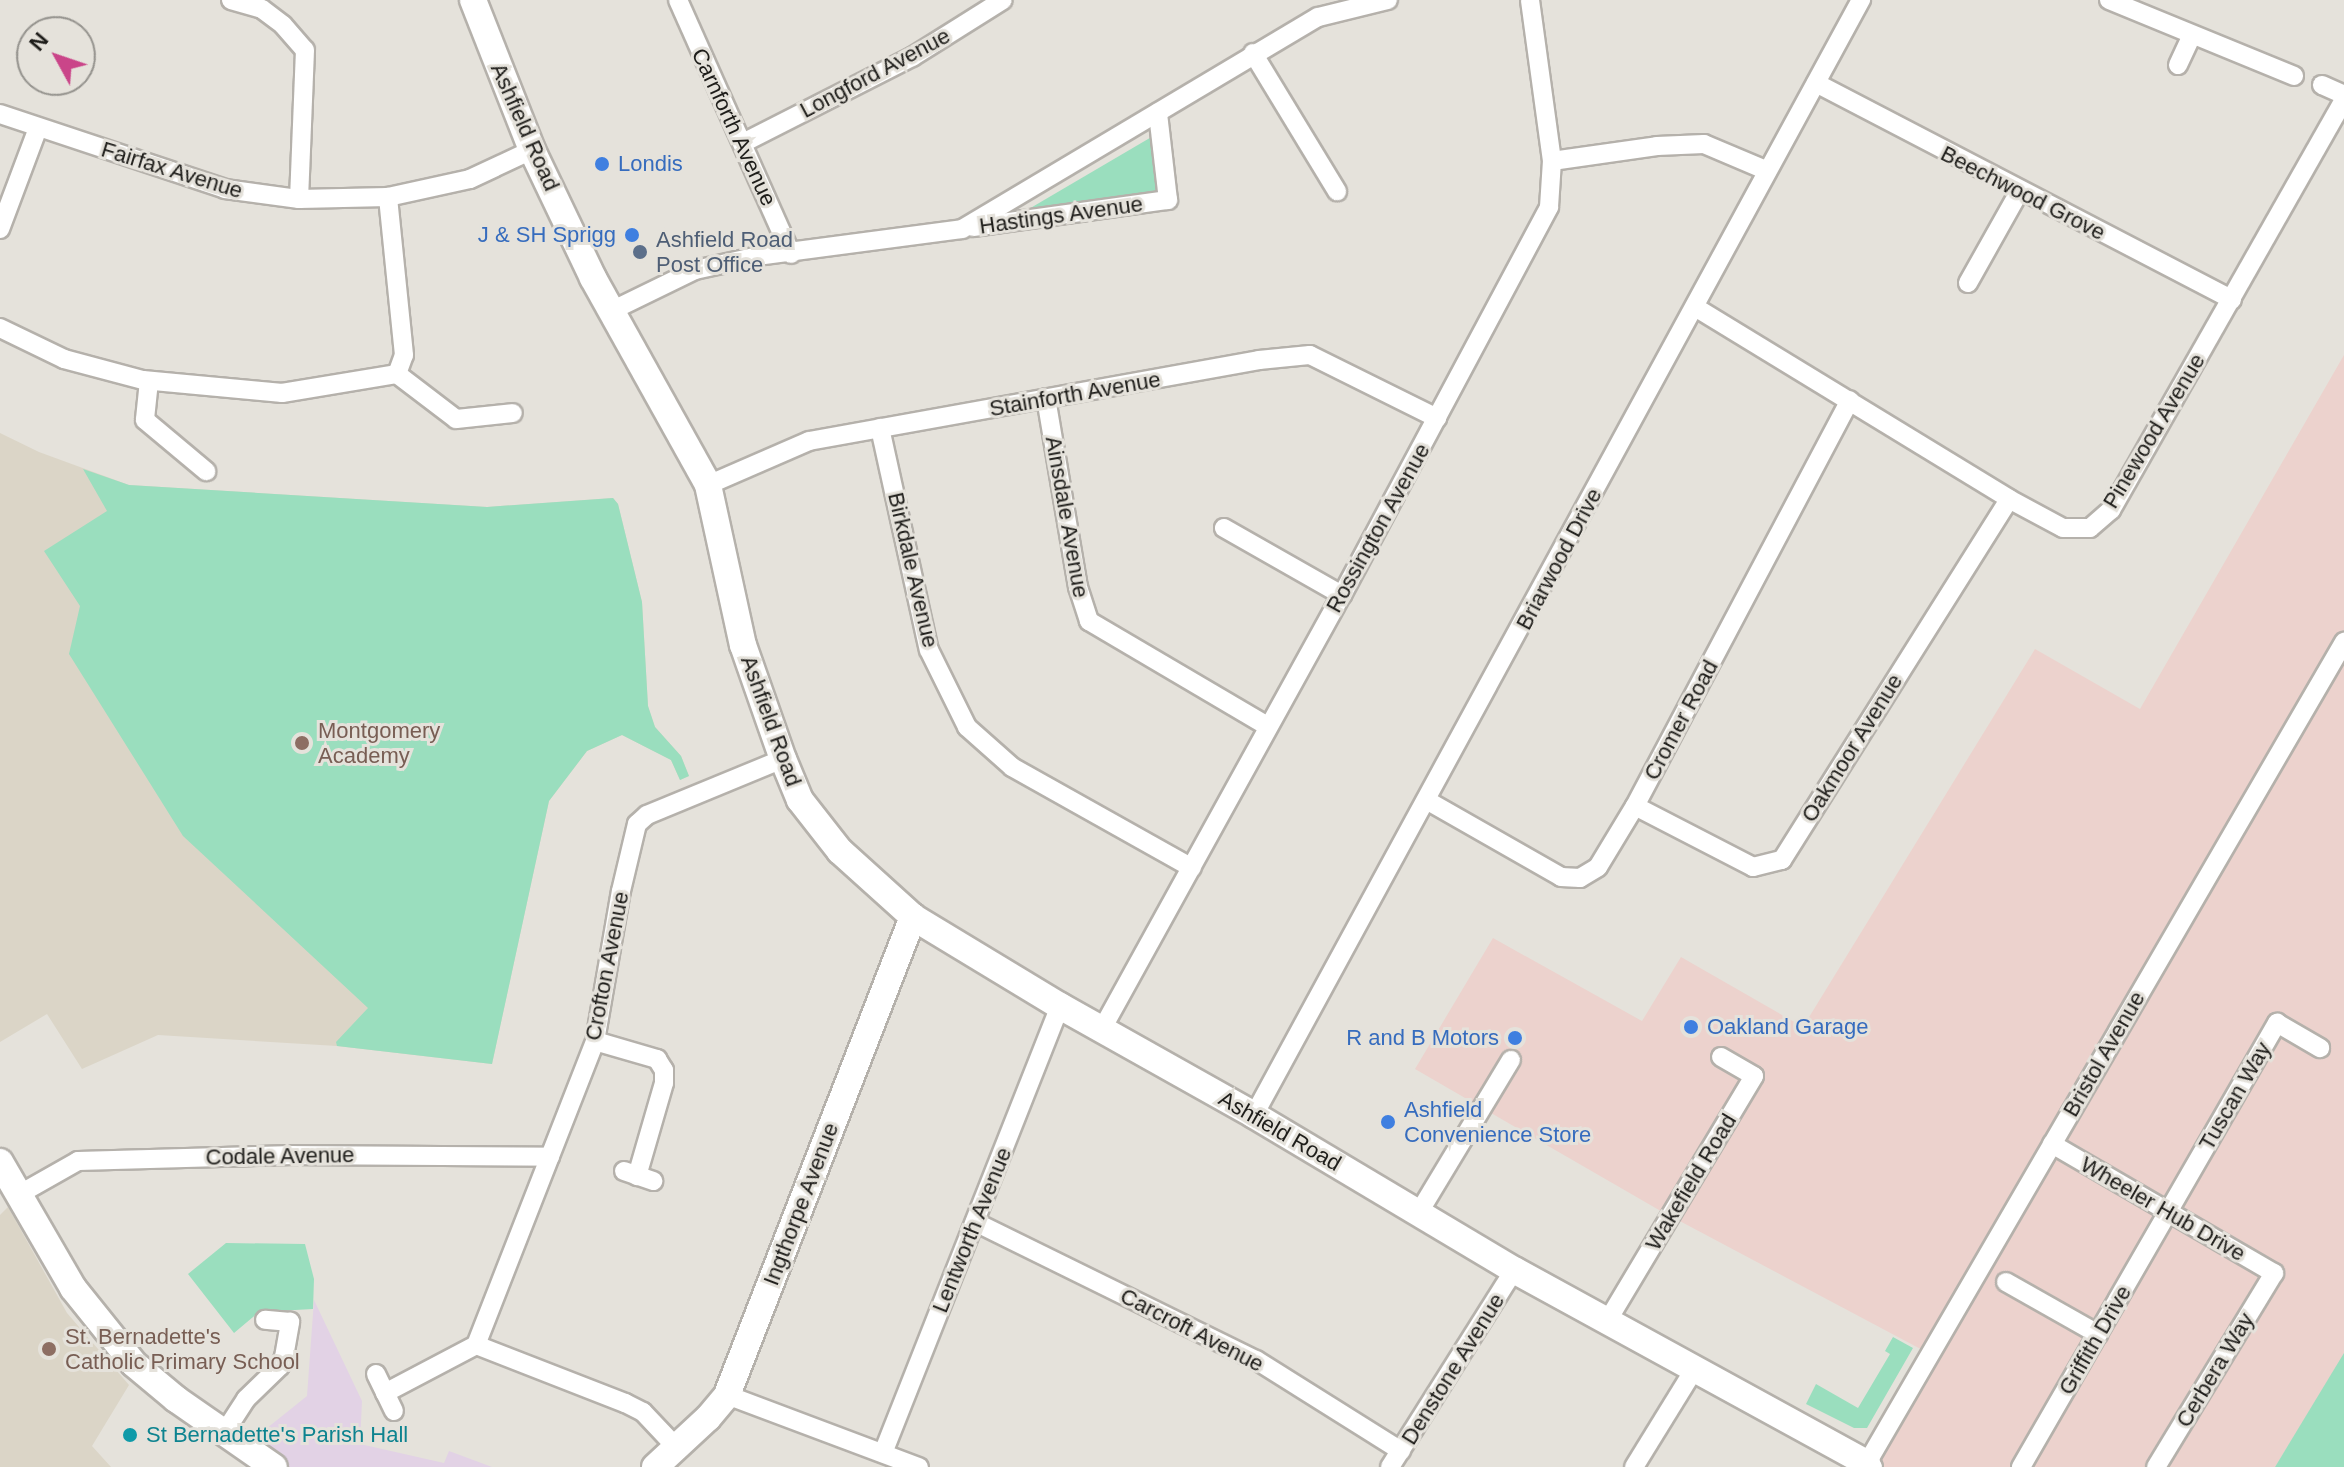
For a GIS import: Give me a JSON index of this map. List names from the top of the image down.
{
  "streets": {
    "street": [
      "Longford Avenue",
      "Ashfield Road",
      "Carnforth Avenue",
      "Fairfax Avenue",
      "Beechwood Grove",
      "Hastings Avenue",
      "Stainforth Avenue",
      "Pinewood Avenue",
      "Ainsdale Avenue",
      "Rossington Avenue",
      "Briarwood Drive",
      "Birkdale Avenue",
      "Cromer Road",
      "Oakmoor Avenue",
      "Crofton Avenue",
      "Bristol Avenue",
      "Tuscan Way",
      "Codale Avenue",
      "Wakefield Road",
      "Ingthorpe Avenue",
      "Wheeler Hub Drive",
      "Lentworth Avenue",
      "Carcroft Avenue",
      "Griffith Drive",
      "Denstone Avenue",
      "Cerbera Way"
    ]
  },
  "crossings": [
    ["Longford Avenue", "Carnforth Avenue"],
    ["Ashfield Road", "Fairfax Avenue"],
    ["Ashfield Road", "Hastings Avenue"],
    ["Ashfield Road", "Stainforth Avenue"],
    ["Ashfield Road", "Rossington Avenue"],
    ["Ashfield Road", "Briarwood Drive"],
    ["Ashfield Road", "Crofton Avenue"],
    ["Ashfield Road", "Bristol Avenue"],
    ["Ashfield Road", "Wakefield Road"],
    ["Ashfield Road", "Ingthorpe Avenue"],
    ["Ashfield Road", "Lentworth Avenue"],
    ["Ashfield Road", "Denstone Avenue"],
    ["Carnforth Avenue", "Hastings Avenue"],
    ["Beechwood Grove", "Pinewood Avenue"],
    ["Beechwood Grove", "Briarwood Drive"],
    ["Stainforth Avenue", "Ainsdale Avenue"],
    ["Stainforth Avenue", "Rossington Avenue"],
    ["Stainforth Avenue", "Birkdale Avenue"],
    ["Pinewood Avenue", "Briarwood Drive"],
    ["Pinewood Avenue", "Cromer Road"],
    ["Pinewood Avenue", "Oakmoor Avenue"],
    ["Ainsdale Avenue", "Rossington Avenue"],
    ["Rossington Avenue", "Birkdale Avenue"],
    ["Briarwood Drive", "Cromer Road"],
    ["Cromer Road", "Oakmoor Avenue"],
    ["Crofton Avenue", "Codale Avenue"],
    ["Bristol Avenue", "Wheeler Hub Drive"],
    ["Tuscan Way", "Wheeler Hub Drive"],
    ["Tuscan Way", "Griffith Drive"],
    ["Wheeler Hub Drive", "Griffith Drive"],
    ["Wheeler Hub Drive", "Cerbera Way"],
    ["Lentworth Avenue", "Carcroft Avenue"],
    ["Carcroft Avenue", "Denstone Avenue"]
  ],
  "places": [
    "Londis",
    "J & SH Sprigg",
    "Ashfield Road Post Office",
    "Montgomery Academy",
    "Oakland Garage",
    "R and B Motors",
    "Ashfield Convenience Store",
    "St. Bernadette's Catholic Primary School",
    "St Bernadette's Parish Hall"
  ],
  "north": "top left"
}
